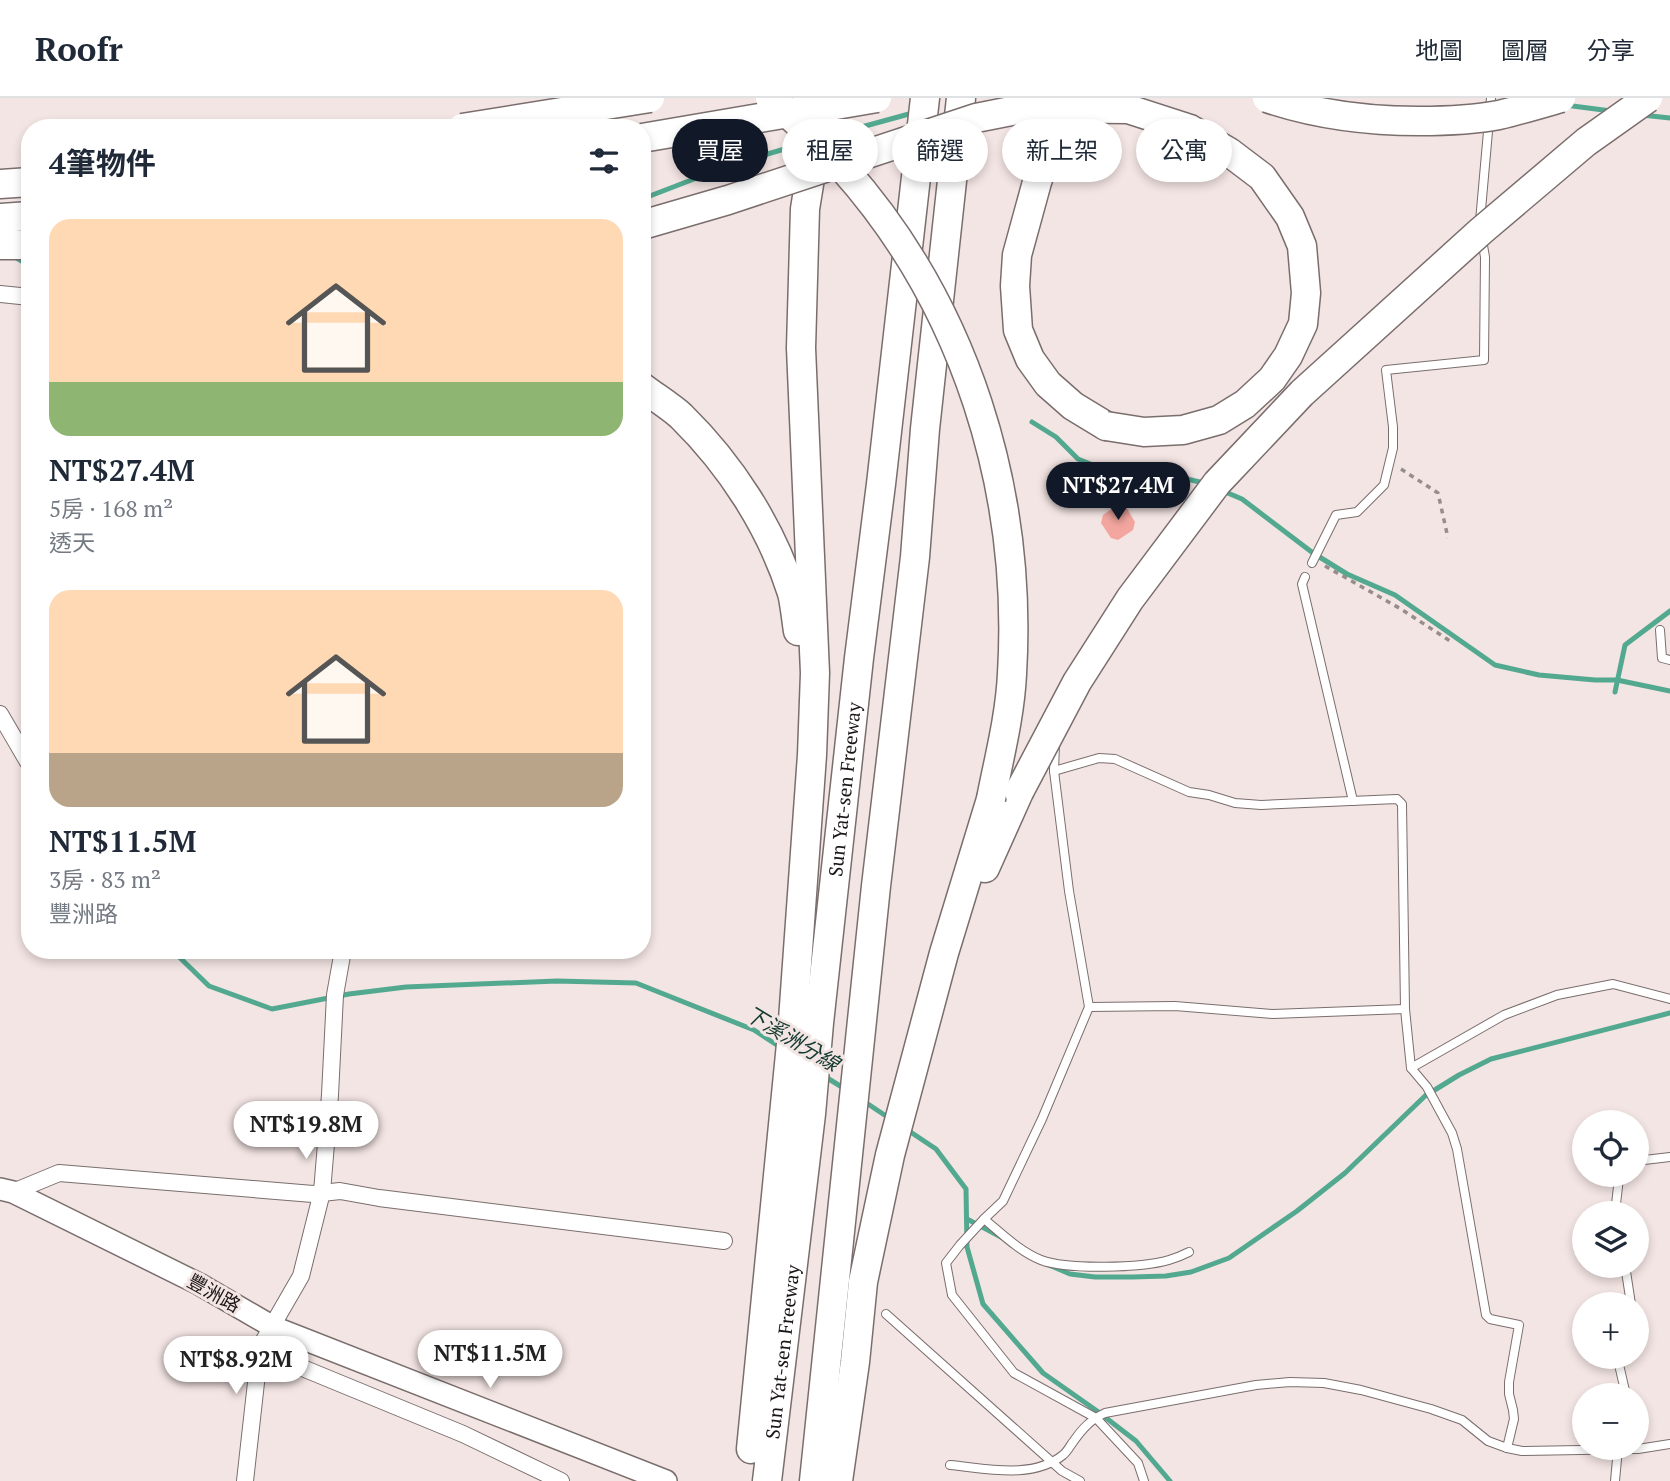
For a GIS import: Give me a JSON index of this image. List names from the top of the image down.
{
  "streets": {
    "highway": ["Sun Yat-sen Freeway"],
    "street": ["豐洲路"]
  },
  "water": ["下溪洲分線"],
  "page": {
    "header": "Roofr",
    "nav": ["地圖", "圖層", "分享"],
    "chip": [
      "買屋",
      "租屋",
      "篩選",
      "新上架",
      "公寓"
    ],
    "heading": "4筆物件",
    "list": [
      {
        "name": "NT$27.4M",
        "note": "5房 · 168 m² · 透天"
      },
      {
        "name": "NT$11.5M",
        "note": "3房 · 83 m² · 豐洲路"
      }
    ],
    "price": [
      "NT$27.4M",
      "NT$19.8M",
      "NT$11.5M",
      "NT$8.92M"
    ],
    "map_buttons": ["+", "−"]
  }
}
